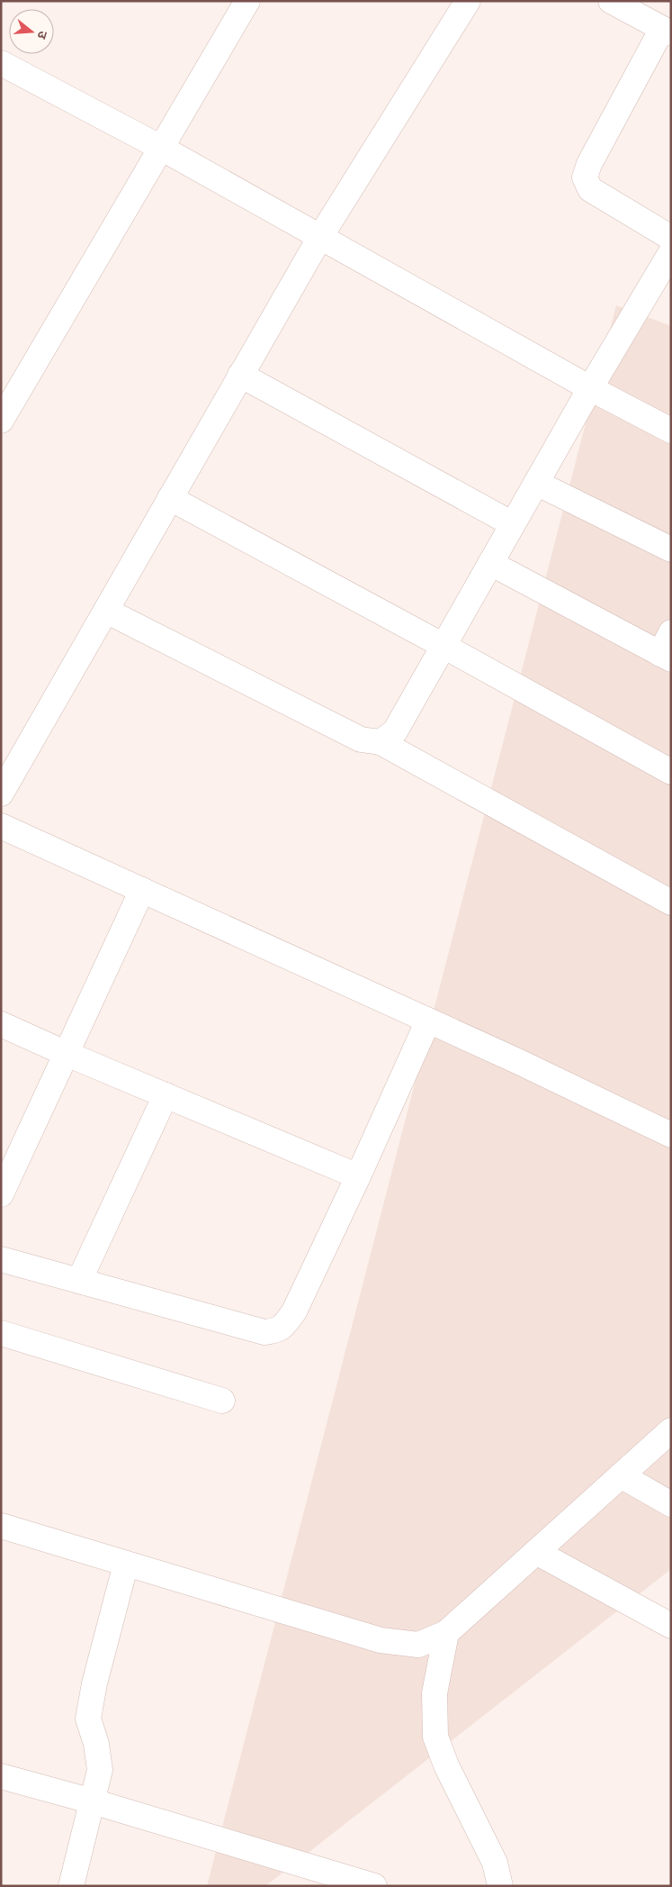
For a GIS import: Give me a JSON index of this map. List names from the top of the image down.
{
  "north": "right"
}
